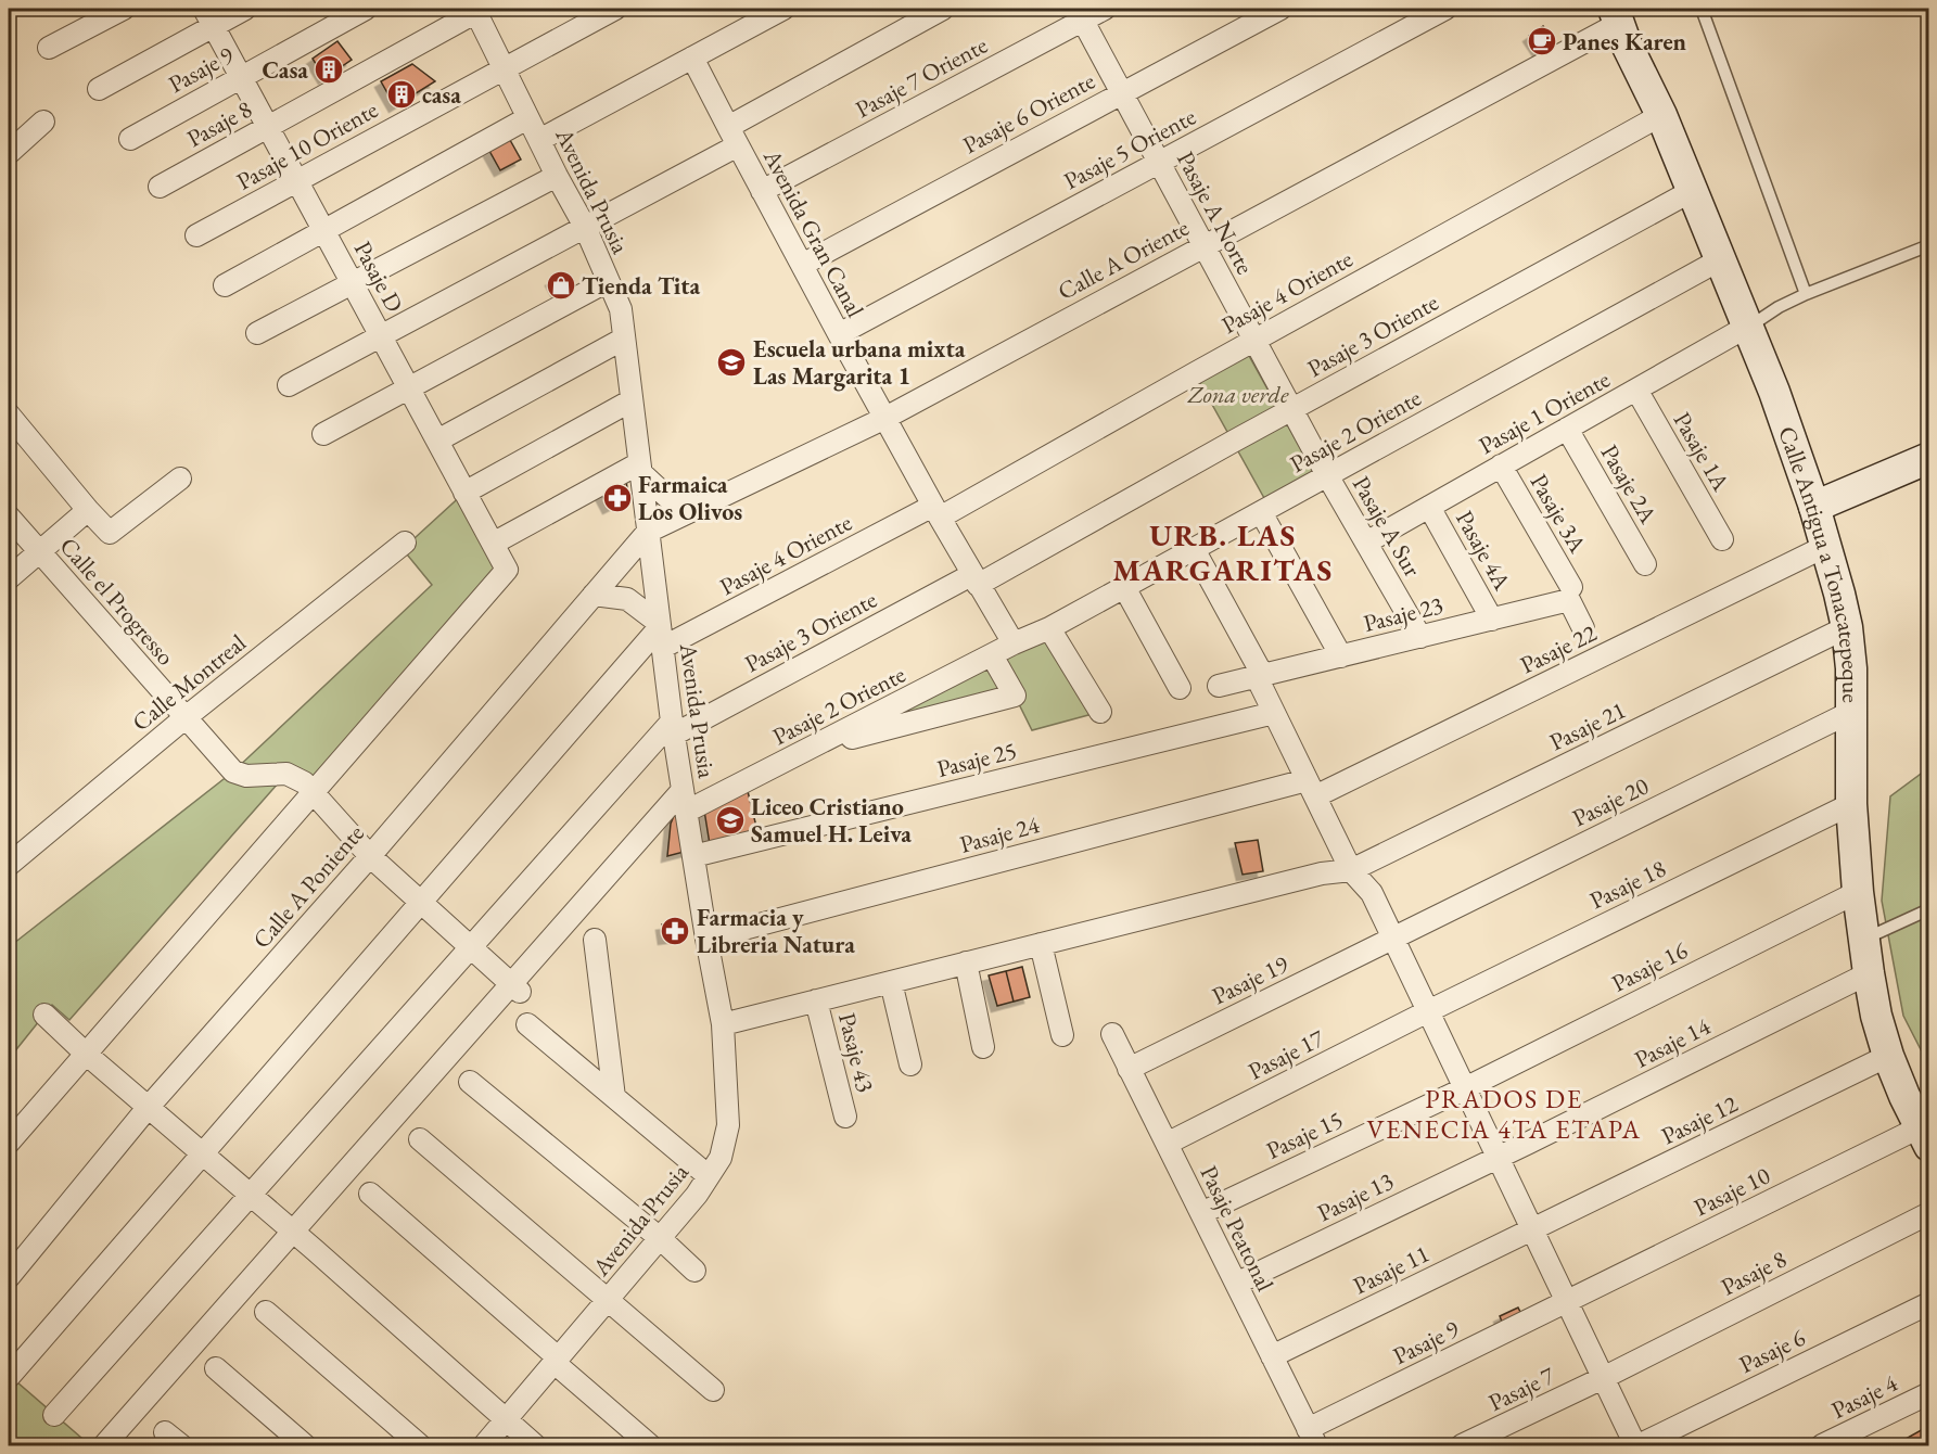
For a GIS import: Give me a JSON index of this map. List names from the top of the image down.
{
  "streets": {
    "street": [
      "Pasaje 9",
      "Pasaje 7 Oriente",
      "Pasaje 6 Oriente",
      "Pasaje 8",
      "Pasaje 10 Oriente",
      "Pasaje 5 Oriente",
      "Avenida Prusia",
      "Pasaje A Norte",
      "Avenida Gran Canal",
      "Calle A Oriente",
      "Pasaje D",
      "Pasaje 4 Oriente",
      "Pasaje 3 Oriente",
      "Pasaje 1 Oriente",
      "Pasaje 2 Oriente",
      "Pasaje 1A",
      "Pasaje 2A",
      "Pasaje 3A",
      "Pasaje A Sur",
      "Pasaje 4A",
      "Calle Antigua a Tonacatepeque",
      "Calle el Progresso",
      "Pasaje 23",
      "Pasaje 22",
      "Calle Montreal",
      "Pasaje 21",
      "Pasaje 25",
      "Pasaje 20",
      "Pasaje 24",
      "Pasaje 18",
      "Calle A Poniente",
      "Pasaje 16",
      "Pasaje 19",
      "Pasaje 14",
      "Pasaje 43",
      "Pasaje 17",
      "Pasaje 12",
      "Pasaje 15",
      "Pasaje 10",
      "Pasaje 13",
      "Pasaje Peatonal",
      "Pasaje 11",
      "Pasaje 6",
      "Pasaje 7",
      "Pasaje 4"
    ]
  },
  "crossings": [
    ["Pasaje 9", "Pasaje D"],
    ["Pasaje 9", "Pasaje 10"],
    ["Pasaje 9", "Pasaje Peatonal"],
    ["Pasaje 7 Oriente", "Pasaje A Norte"],
    ["Pasaje 7 Oriente", "Avenida Gran Canal"],
    ["Pasaje 6 Oriente", "Pasaje A Norte"],
    ["Pasaje 6 Oriente", "Avenida Gran Canal"],
    ["Pasaje 8", "Avenida Prusia"],
    ["Pasaje 8", "Pasaje D"],
    ["Pasaje 8", "Pasaje 7"],
    ["Pasaje 10 Oriente", "Avenida Prusia"],
    ["Pasaje 10 Oriente", "Pasaje D"],
    ["Pasaje 5 Oriente", "Pasaje A Norte"],
    ["Pasaje 5 Oriente", "Avenida Gran Canal"],
    ["Avenida Prusia", "Avenida Gran Canal"],
    ["Avenida Prusia", "Calle A Oriente"],
    ["Avenida Prusia", "Pasaje 4 Oriente"],
    ["Avenida Prusia", "Pasaje 3 Oriente"],
    ["Avenida Prusia", "Pasaje 2 Oriente"],
    ["Avenida Prusia", "Pasaje 21"],
    ["Avenida Prusia", "Pasaje 25"],
    ["Avenida Prusia", "Pasaje 24"],
    ["Avenida Prusia", "Calle A Poniente"],
    ["Pasaje A Norte", "Calle A Oriente"],
    ["Pasaje A Norte", "Pasaje 4 Oriente"],
    ["Pasaje A Norte", "Pasaje 3 Oriente"],
    ["Pasaje A Norte", "Pasaje 2 Oriente"],
    ["Pasaje A Norte", "Pasaje A Sur"],
    ["Avenida Gran Canal", "Calle A Oriente"],
    ["Avenida Gran Canal", "Pasaje D"],
    ["Avenida Gran Canal", "Pasaje 4 Oriente"],
    ["Avenida Gran Canal", "Pasaje 3 Oriente"],
    ["Avenida Gran Canal", "Pasaje 2 Oriente"],
    ["Calle A Oriente", "Calle Antigua a Tonacatepeque"],
    ["Calle A Oriente", "Calle A Poniente"],
    ["Pasaje D", "Calle el Progresso"],
    ["Pasaje 4 Oriente", "Calle Antigua a Tonacatepeque"],
    ["Pasaje 3 Oriente", "Calle Antigua a Tonacatepeque"],
    ["Pasaje 1 Oriente", "Pasaje 1A"],
    ["Pasaje 1 Oriente", "Pasaje 2A"],
    ["Pasaje 1 Oriente", "Pasaje 3A"],
    ["Pasaje 1 Oriente", "Pasaje A Sur"],
    ["Pasaje 1 Oriente", "Pasaje 4A"],
    ["Pasaje 1 Oriente", "Calle Antigua a Tonacatepeque"],
    ["Pasaje 2 Oriente", "Pasaje A Sur"],
    ["Pasaje 2 Oriente", "Calle Antigua a Tonacatepeque"],
    ["Pasaje A Sur", "Pasaje 23"],
    ["Pasaje 4A", "Pasaje 23"],
    ["Calle Antigua a Tonacatepeque", "Pasaje 22"],
    ["Calle Antigua a Tonacatepeque", "Pasaje 21"],
    ["Calle Antigua a Tonacatepeque", "Pasaje 20"],
    ["Calle Antigua a Tonacatepeque", "Pasaje 18"],
    ["Calle Antigua a Tonacatepeque", "Pasaje 16"],
    ["Calle Antigua a Tonacatepeque", "Pasaje 14"],
    ["Calle Antigua a Tonacatepeque", "Pasaje 12"],
    ["Calle Antigua a Tonacatepeque", "Pasaje 10"],
    ["Calle el Progresso", "Calle Montreal"],
    ["Calle el Progresso", "Calle A Poniente"],
    ["Pasaje 22", "Pasaje 24"],
    ["Pasaje 21", "Pasaje 43"],
    ["Pasaje 20", "Pasaje 19"],
    ["Pasaje 18", "Pasaje 17"],
    ["Pasaje 16", "Pasaje 15"],
    ["Pasaje 19", "Pasaje Peatonal"],
    ["Pasaje 14", "Pasaje 13"],
    ["Pasaje 17", "Pasaje Peatonal"],
    ["Pasaje 12", "Pasaje 11"],
    ["Pasaje 15", "Pasaje Peatonal"],
    ["Pasaje 13", "Pasaje Peatonal"],
    ["Pasaje Peatonal", "Pasaje 11"]
  ],
  "districts": ["URB. LAS MARGARITAS", "PRADOS DE VENECIA 4TA ETAPA"],
  "parks": ["Zona verde"],
  "places": {
    "cafe": ["Panes Karen"],
    "building": ["Casa", "casa"],
    "shop": ["Tienda Tita"],
    "school or university": ["Escuela urbana mixta Las Margarita 1", "Liceo Cristiano Samuel H. Leiva"],
    "pharmacy": ["Farmaica Los Olivos", "Farmacia y Libreria Natura"]
  }
}
